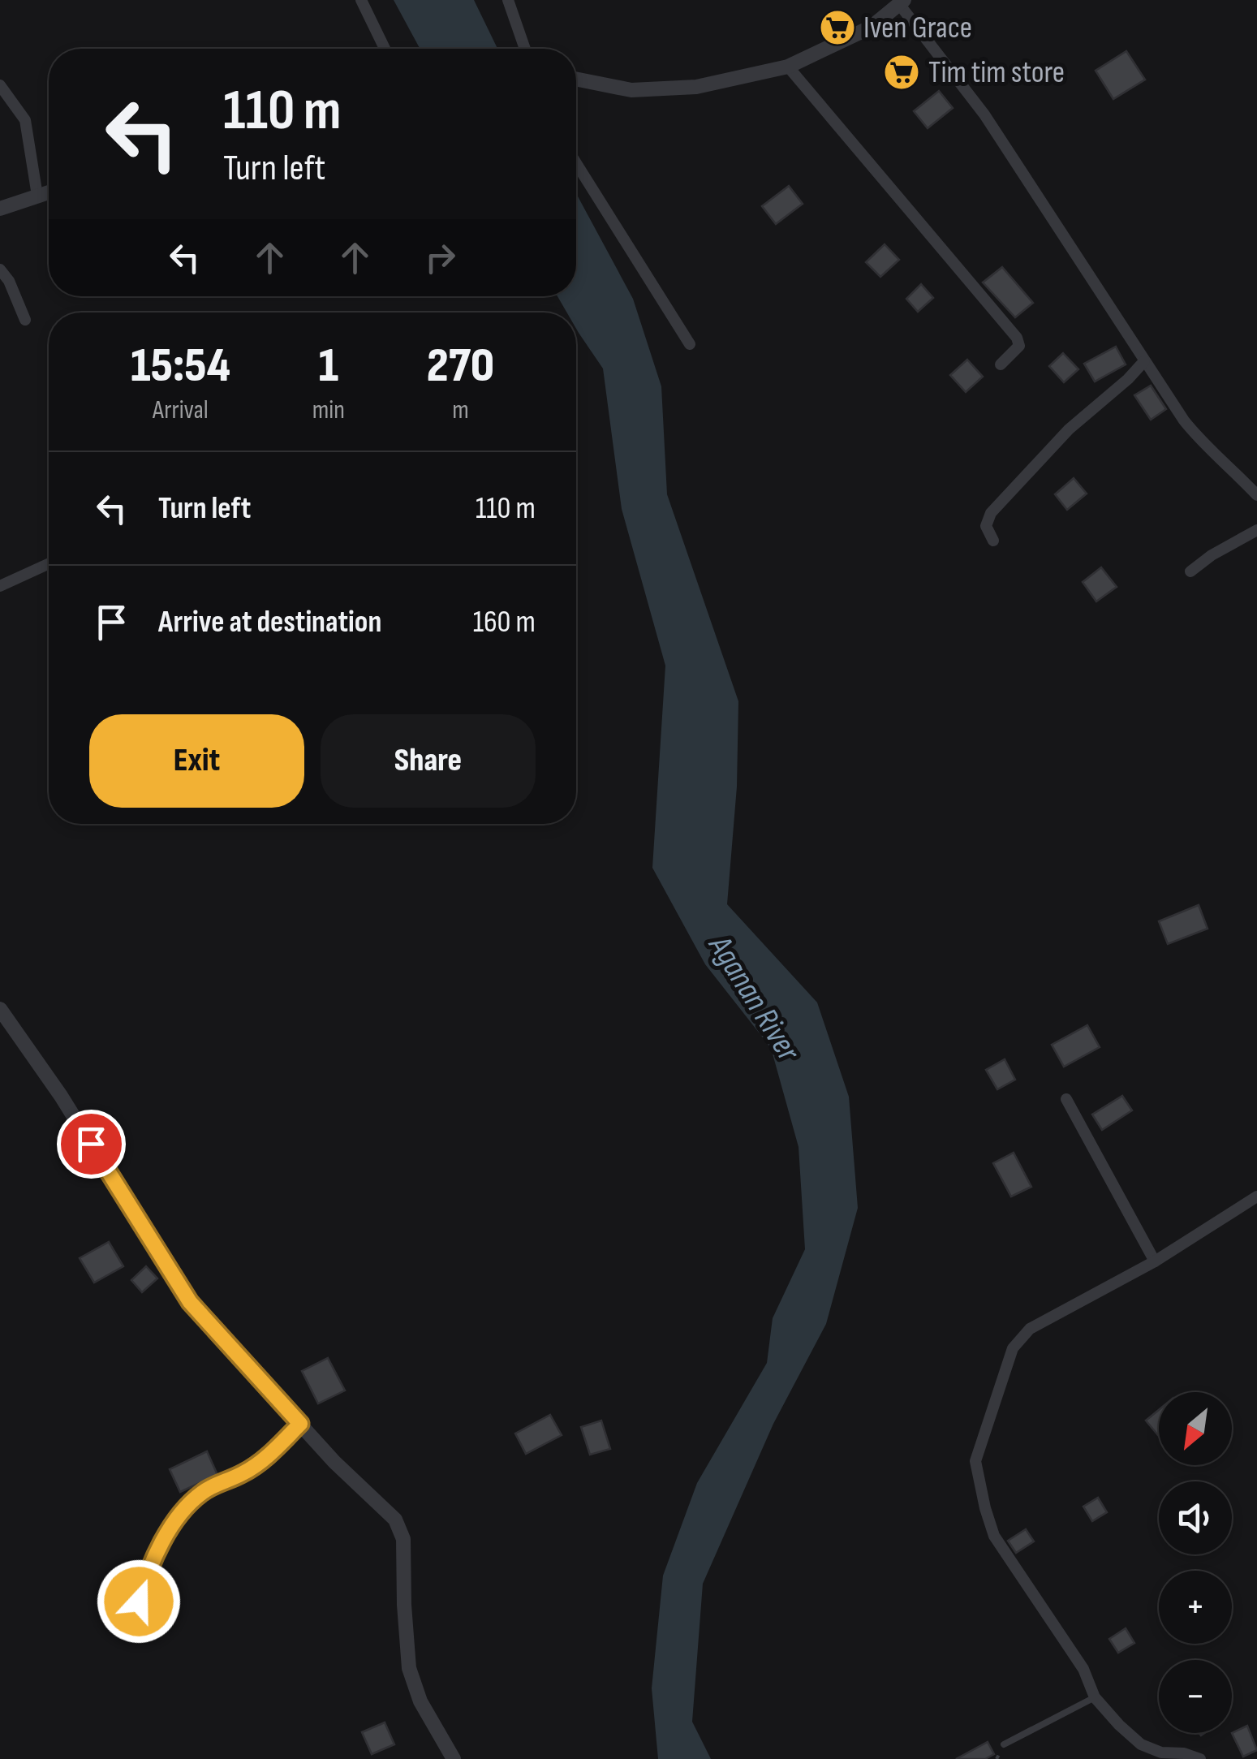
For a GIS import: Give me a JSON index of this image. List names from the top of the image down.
{
  "water": ["Aganan River"],
  "places": {
    "supermarket": ["Iven Grace", "Tim tim store"]
  },
  "north": "bottom left",
  "page": {
    "turn": ["110 m", "Turn left"],
    "eta": [
      "15:54",
      "Arrival",
      "1",
      "min",
      "270",
      "m"
    ],
    "list": [
      {
        "name": "Turn left",
        "value": "110 m"
      },
      {
        "name": "Arrive at destination",
        "value": "160 m"
      }
    ],
    "buttons": ["Exit", "Share"],
    "map_buttons": ["+", "−"]
  }
}
